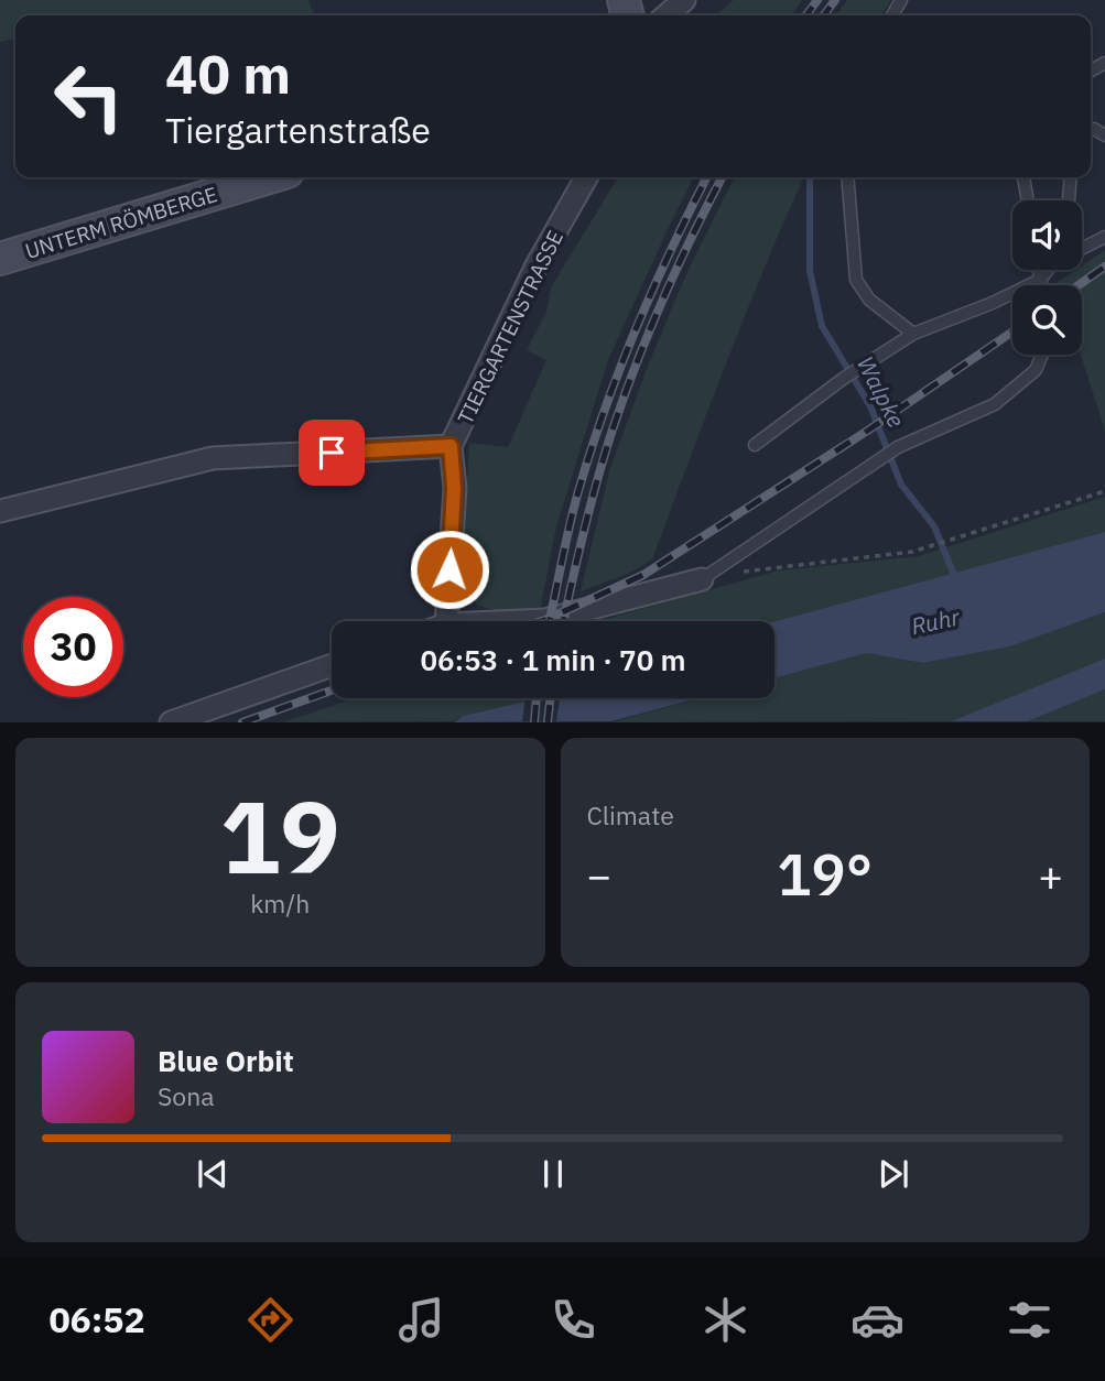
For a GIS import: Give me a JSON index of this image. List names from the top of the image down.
{
  "streets": {
    "main road": ["UNTERM RÖMBERGE"],
    "street": ["TIERGARTENSTRASSE"]
  },
  "water": ["Walpke", "Ruhr"],
  "page": {
    "turn": ["40 m", "Tiergartenstraße"],
    "limit": "30",
    "trip": "06:53 · 1 min · 70 m",
    "tile": [
      ["19", "km/h"],
      "Climate"
    ],
    "heat": ["−", "19°", "+"],
    "song": ["Blue Orbit", "Sona"],
    "tabs": "06:52"
  }
}
